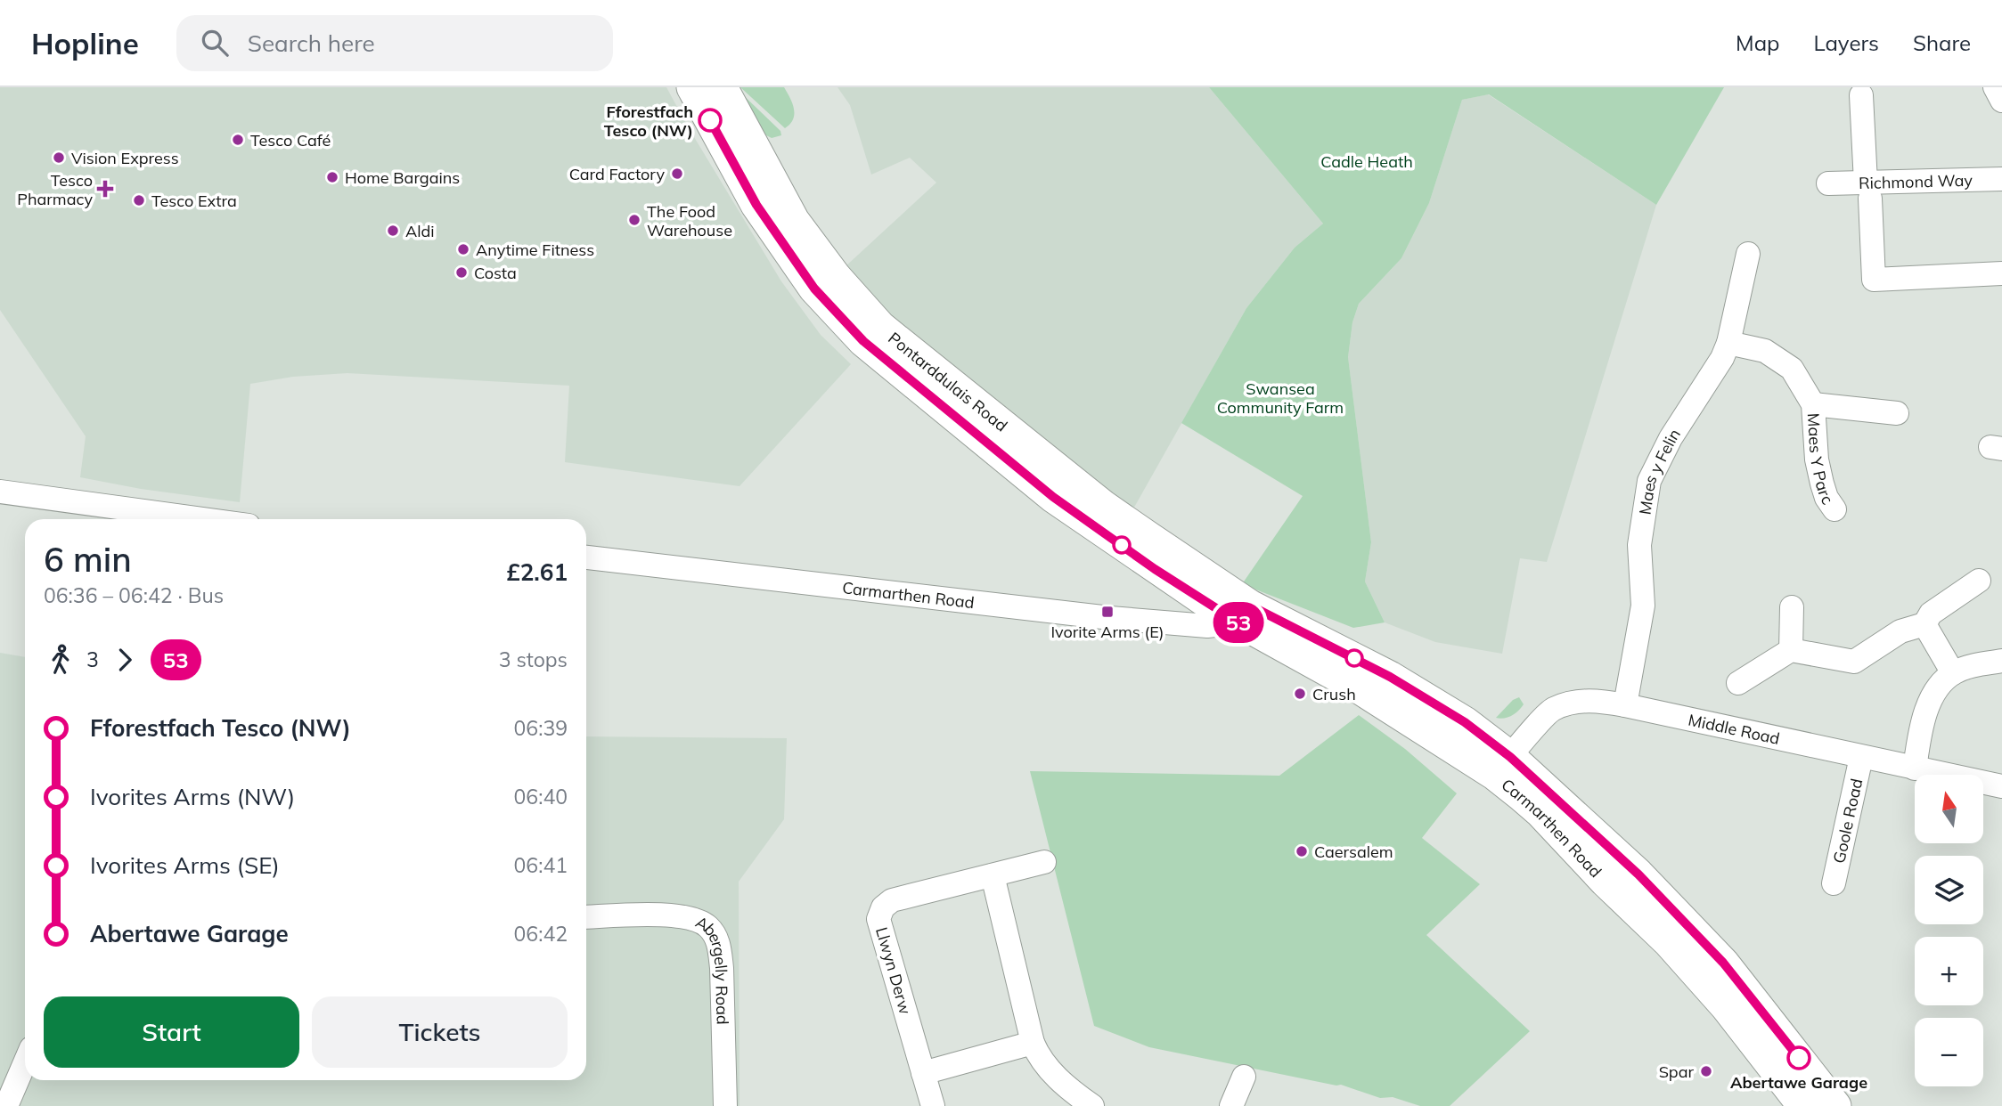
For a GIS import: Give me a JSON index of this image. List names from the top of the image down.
{
  "streets": {
    "main road": ["Pontarddulais Road", "Carmarthen Road"],
    "street": [
      "Richmond Way",
      "Maes Y Parc",
      "Maes y Felin",
      "Middle Road",
      "Goole Road",
      "Llwyn Derw",
      "Abergelly Road"
    ]
  },
  "crossings": [
    ["Pontarddulais Road", "Carmarthen Road"],
    ["Maes Y Parc", "Maes y Felin"],
    ["Maes y Felin", "Middle Road"],
    ["Carmarthen Road", "Middle Road"],
    ["Middle Road", "Goole Road"]
  ],
  "parks": ["Cadle Heath", "Swansea Community Farm"],
  "places": {
    "other": [
      "Fforestfach Tesco (NW)",
      "Tesco Café",
      "Vision Express",
      "Card Factory",
      "Home Bargains",
      "Tesco Extra",
      "The Food Warehouse",
      "Aldi",
      "Anytime Fitness",
      "Costa",
      "Crush",
      "Caersalem",
      "Abertawe Garage",
      "Spar"
    ],
    "health": ["Tesco Pharmacy"],
    "transit": ["Ivorite Arms (E)"]
  },
  "lines": ["bus line 53"],
  "north": "top",
  "page": {
    "header": "Hopline",
    "search": "Search here",
    "nav": ["Map", "Layers", "Share"],
    "on_map": "53",
    "heading": ["6 min", "06:36 – 06:42 · Bus", "£2.61"],
    "legs": ["3", "53", "3 stops"],
    "list": [
      {
        "name": "Fforestfach Tesco (NW)",
        "value": "06:39"
      },
      {
        "name": "Ivorites Arms (NW)",
        "value": "06:40"
      },
      {
        "name": "Ivorites Arms (SE)",
        "value": "06:41"
      },
      {
        "name": "Abertawe Garage",
        "value": "06:42"
      }
    ],
    "map_buttons": ["+", "−"],
    "buttons": ["Start", "Tickets"]
  }
}
